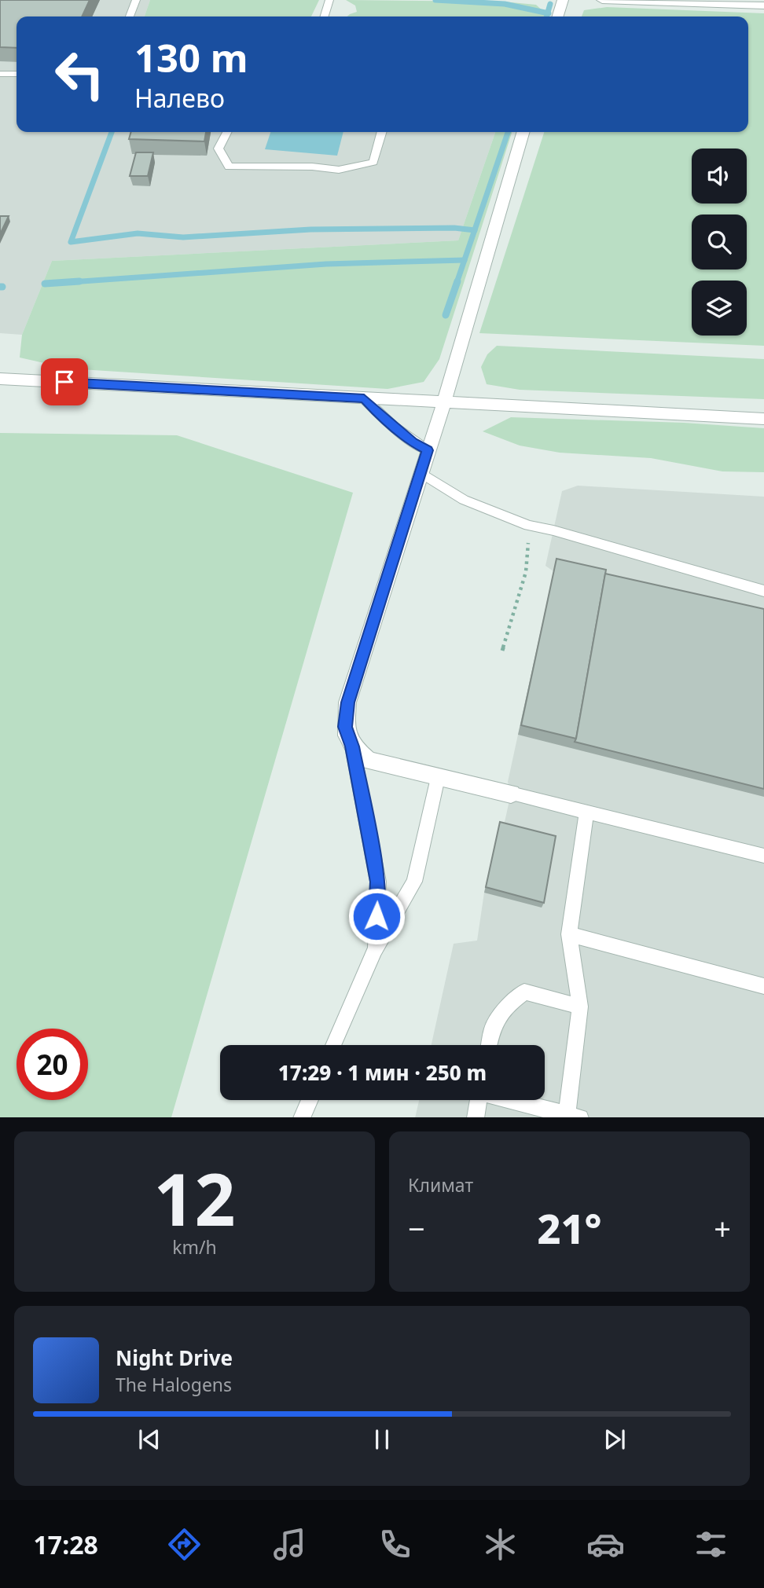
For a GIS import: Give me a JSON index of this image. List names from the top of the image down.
{
  "page": {
    "turn": ["130 m", "Налево"],
    "limit": "20",
    "trip": "17:29 · 1 мин · 250 m",
    "tile": [
      ["12", "km/h"],
      "Климат"
    ],
    "heat": ["−", "21°", "+"],
    "song": ["Night Drive", "The Halogens"],
    "tabs": "17:28"
  }
}
